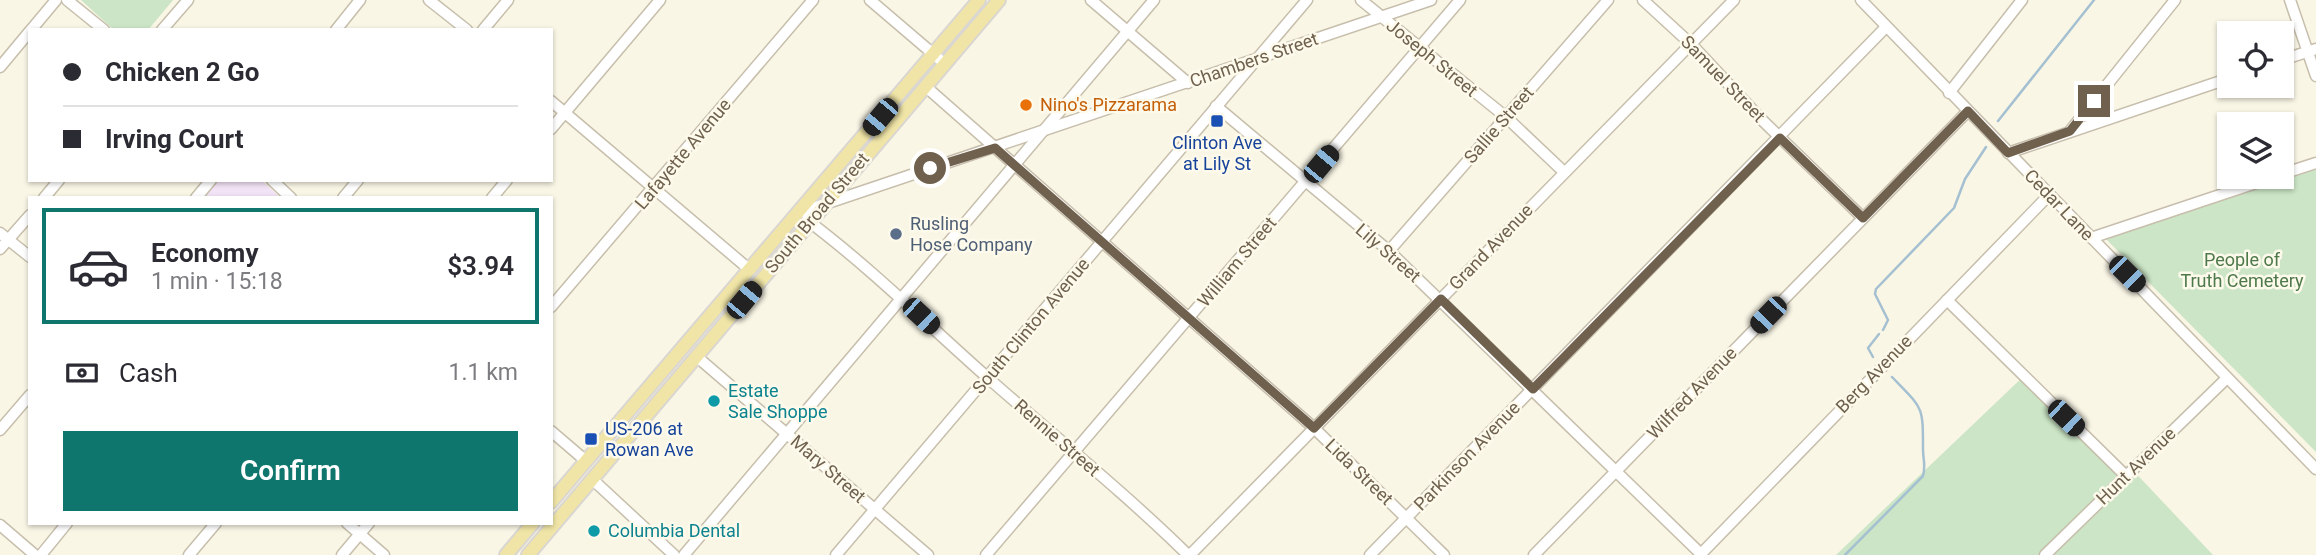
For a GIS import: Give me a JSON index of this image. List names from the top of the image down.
{
  "streets": {
    "main road": ["South Broad Street"],
    "street": [
      "Joseph Street",
      "Chambers Street",
      "Samuel Street",
      "Sallie Street",
      "Lafayette Avenue",
      "Cedar Lane",
      "Grand Avenue",
      "Lily Street",
      "William Street",
      "South Clinton Avenue",
      "Berg Avenue",
      "Wilfred Avenue",
      "Rennie Street",
      "Parkinson Avenue",
      "Hunt Avenue",
      "Mary Street",
      "Lida Street"
    ]
  },
  "crossings": [
    ["Joseph Street", "Chambers Street"],
    ["Joseph Street", "Sallie Street"],
    ["Joseph Street", "Grand Avenue"],
    ["Joseph Street", "William Street"],
    ["Chambers Street", "South Broad Street"],
    ["Chambers Street", "South Clinton Avenue"],
    ["Chambers Street", "Rennie Street"],
    ["Chambers Street", "Lida Street"],
    ["Samuel Street", "Grand Avenue"],
    ["Samuel Street", "Wilfred Avenue"],
    ["Samuel Street", "Parkinson Avenue"],
    ["Sallie Street", "Lily Street"],
    ["Cedar Lane", "Berg Avenue"],
    ["Cedar Lane", "Wilfred Avenue"],
    ["Cedar Lane", "Parkinson Avenue"],
    ["Cedar Lane", "Hunt Avenue"],
    ["South Broad Street", "Rennie Street"],
    ["South Broad Street", "Mary Street"],
    ["South Broad Street", "Lida Street"],
    ["Grand Avenue", "Lily Street"],
    ["Grand Avenue", "Rennie Street"],
    ["Grand Avenue", "Lida Street"],
    ["Lily Street", "William Street"],
    ["Lily Street", "South Clinton Avenue"],
    ["Lily Street", "Berg Avenue"],
    ["Lily Street", "Wilfred Avenue"],
    ["Lily Street", "Parkinson Avenue"],
    ["William Street", "Rennie Street"],
    ["William Street", "Lida Street"],
    ["South Clinton Avenue", "Rennie Street"],
    ["South Clinton Avenue", "Mary Street"],
    ["South Clinton Avenue", "Lida Street"],
    ["Parkinson Avenue", "Lida Street"]
  ],
  "parks": ["People of Truth Cemetery"],
  "places": {
    "other": [
      "Nino's Pizzarama",
      "Rusling Hose Company",
      "Estate Sale Shoppe",
      "Columbia Dental"
    ],
    "transit": ["Clinton Ave at Lily St", "US-206 at Rowan Ave"]
  },
  "page": {
    "banner": ["Chicken 2 Go", "Irving Court"],
    "list": [
      {
        "name": "Economy",
        "note": "1 min · 15:18",
        "value": "$3.94"
      }
    ],
    "pay": ["Cash", "1.1 km"],
    "buttons": "Confirm"
  }
}
